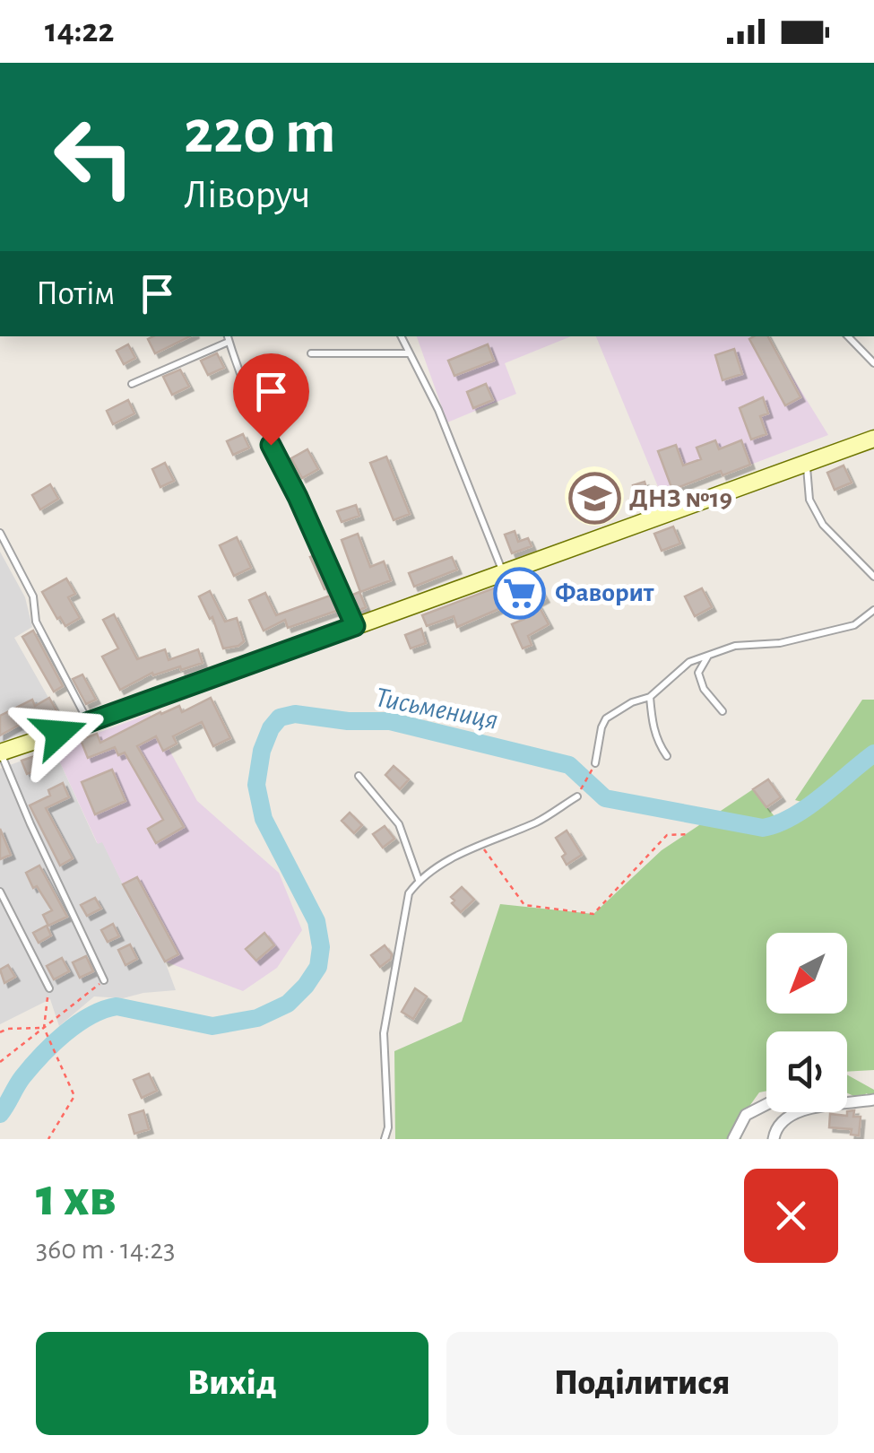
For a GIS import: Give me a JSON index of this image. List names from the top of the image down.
{
  "water": ["Тисьмениця"],
  "places": {
    "school or university": ["ДНЗ №19"],
    "supermarket": ["Фаворит"]
  },
  "north": "bottom left",
  "page": {
    "status": "14:22",
    "turn": ["220 m", "Ліворуч"],
    "then": "Потім",
    "heading": ["1 хв", "360 m · 14:23"],
    "buttons": ["Вихід", "Поділитися"]
  }
}
